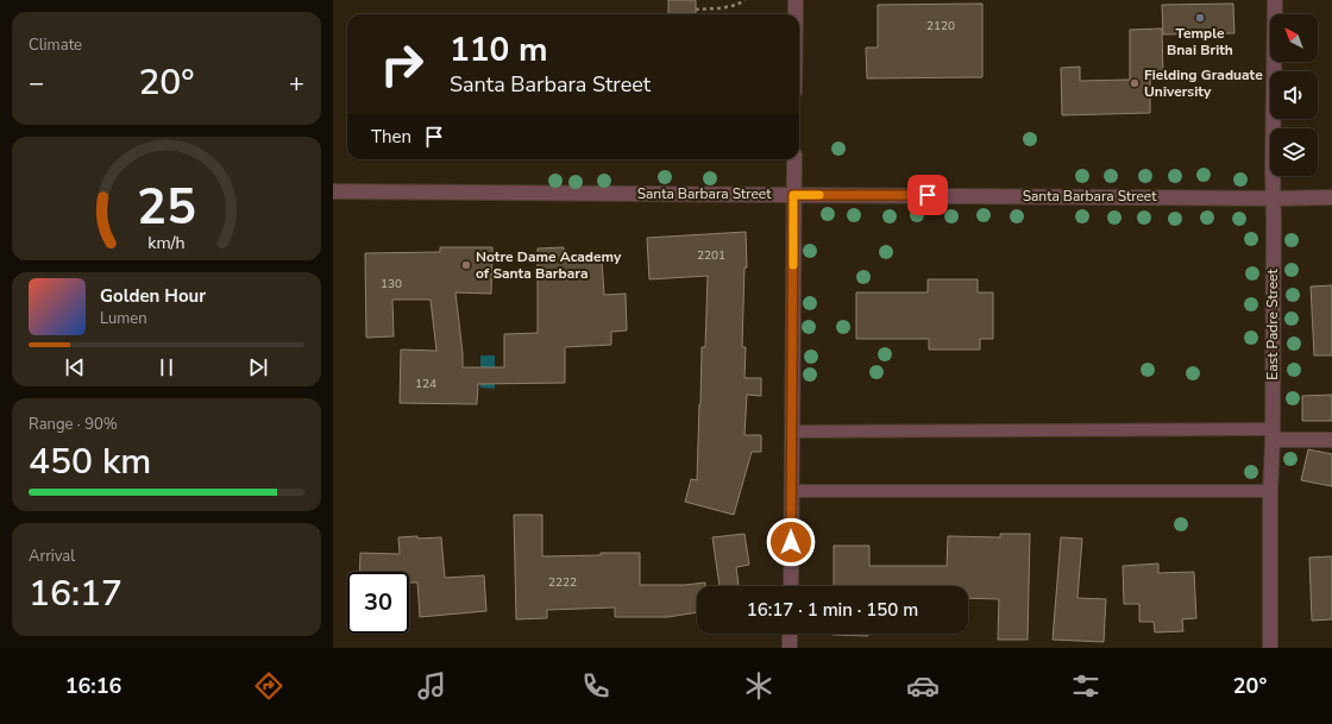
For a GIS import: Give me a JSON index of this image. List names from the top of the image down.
{
  "streets": {
    "street": ["Santa Barbara Street", "East Padre Street"]
  },
  "crossings": [
    ["Santa Barbara Street", "East Padre Street"]
  ],
  "places": ["Temple Bnai Brith", "Fielding Graduate University", "Notre Dame Academy of Santa Barbara"],
  "house_numbers": [
    "2120",
    "2201",
    "130",
    "124",
    "2222"
  ],
  "north": "top left",
  "page": {
    "tile": [
      "Climate",
      ["Range · 90%", "450 km"],
      ["Arrival", "16:17"]
    ],
    "turn": ["110 m", "Santa Barbara Street"],
    "heat": ["−", "20°", "+"],
    "then": "Then",
    "song": ["Golden Hour", "Lumen"],
    "limit": "30",
    "trip": "16:17 · 1 min · 150 m",
    "tabs": ["16:16", "20°"],
    "gauge": ["25", "km/h"]
  }
}
